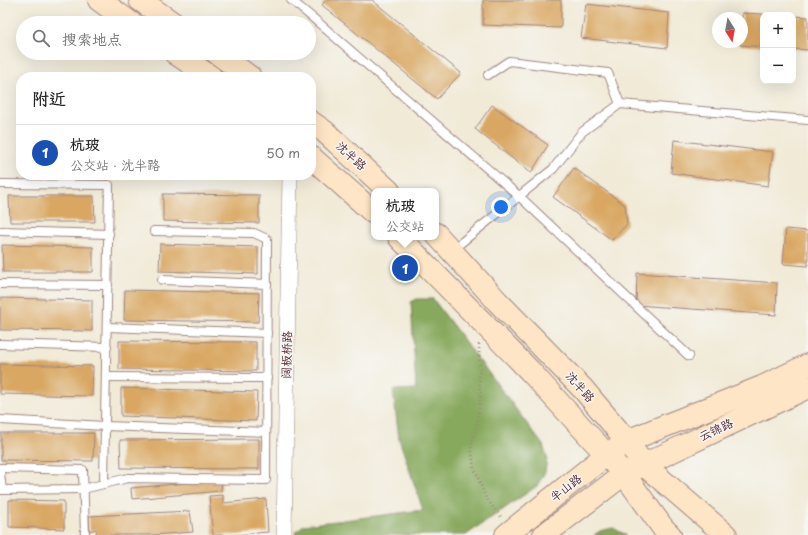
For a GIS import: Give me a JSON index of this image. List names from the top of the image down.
{
  "streets": {
    "main road": ["沈半路", "云锦路", "半山路"],
    "street": ["阔板桥路"]
  },
  "crossings": [
    ["沈半路", "云锦路"],
    ["沈半路", "半山路"],
    ["云锦路", "半山路"]
  ],
  "north": "bottom",
  "page": {
    "map_buttons": ["+", "−"],
    "search": "搜索地点",
    "heading": "附近",
    "list": [
      {
        "mark": "1",
        "name": "杭玻",
        "note": "公交站 · 沈半路",
        "value": "50 m"
      }
    ],
    "popup": ["杭玻", "公交站"],
    "pins": "1"
  }
}
